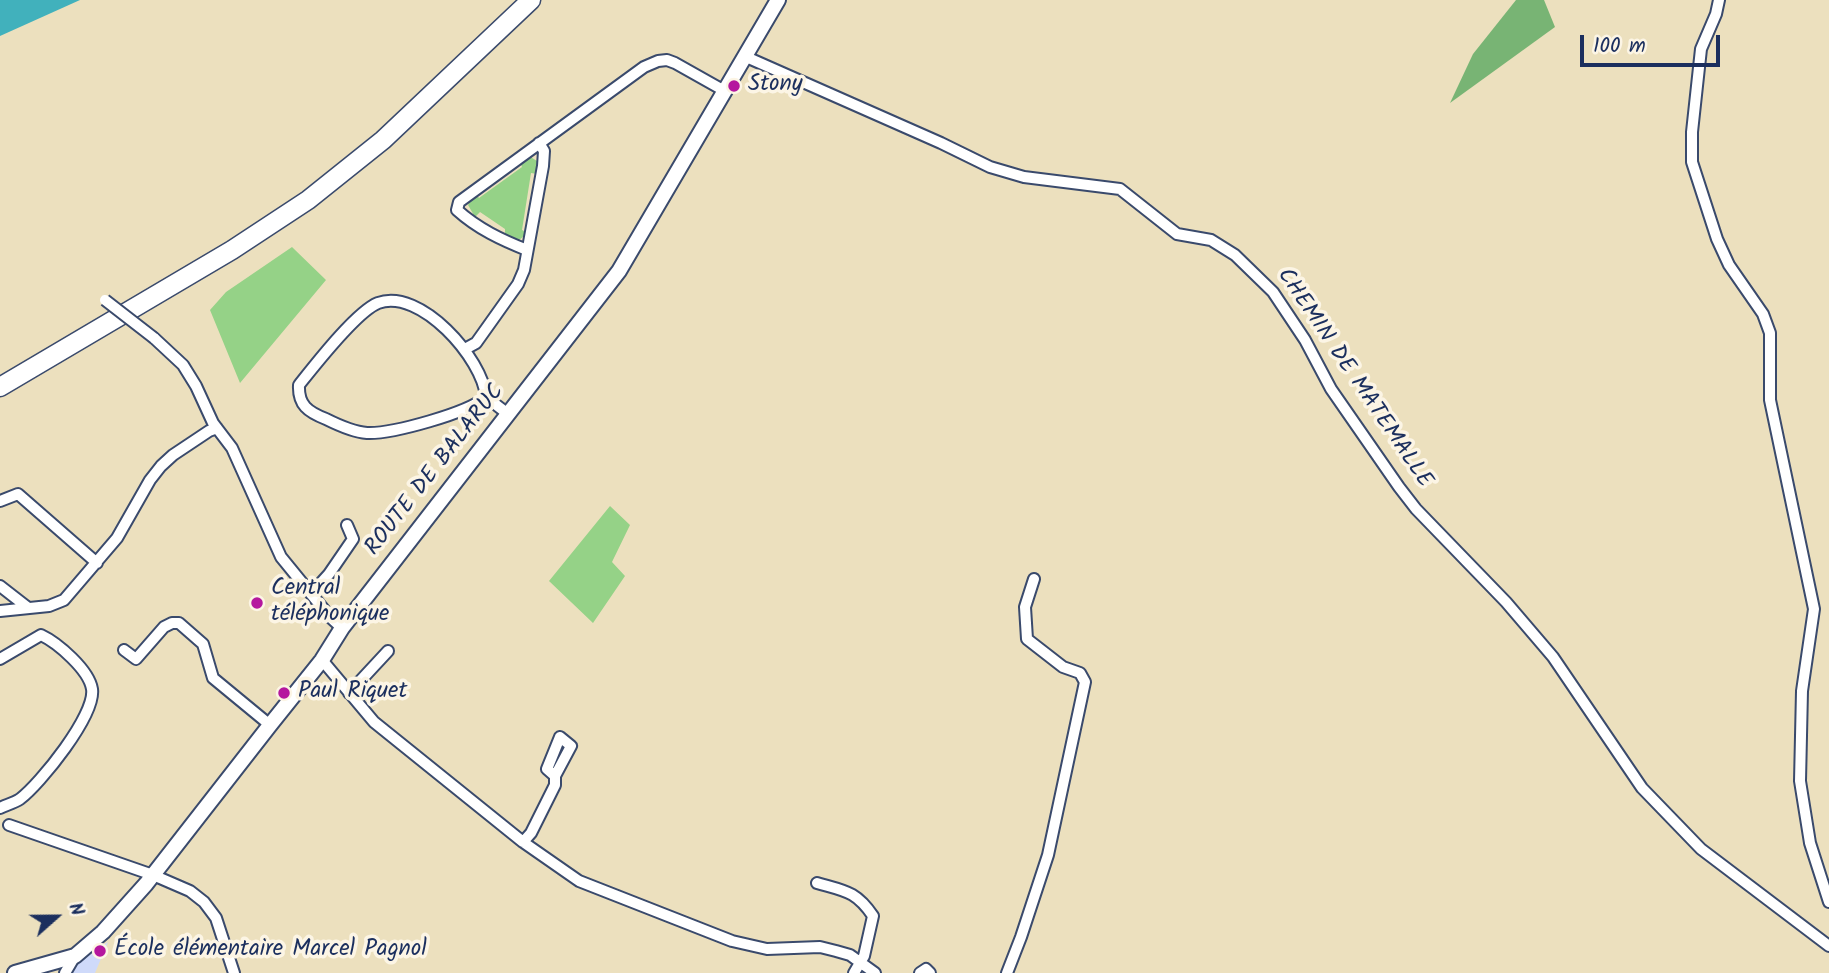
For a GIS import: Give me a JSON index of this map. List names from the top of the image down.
{
  "streets": {
    "street": ["CHEMIN DE MATEMALLE", "ROUTE DE BALARUC"]
  },
  "crossings": [
    ["CHEMIN DE MATEMALLE", "ROUTE DE BALARUC"]
  ],
  "places": [
    "Stony",
    "Central téléphonique",
    "Paul Riquet",
    "École élémentaire Marcel Pagnol"
  ],
  "scale_bar": "100 m",
  "north": "right"
}
